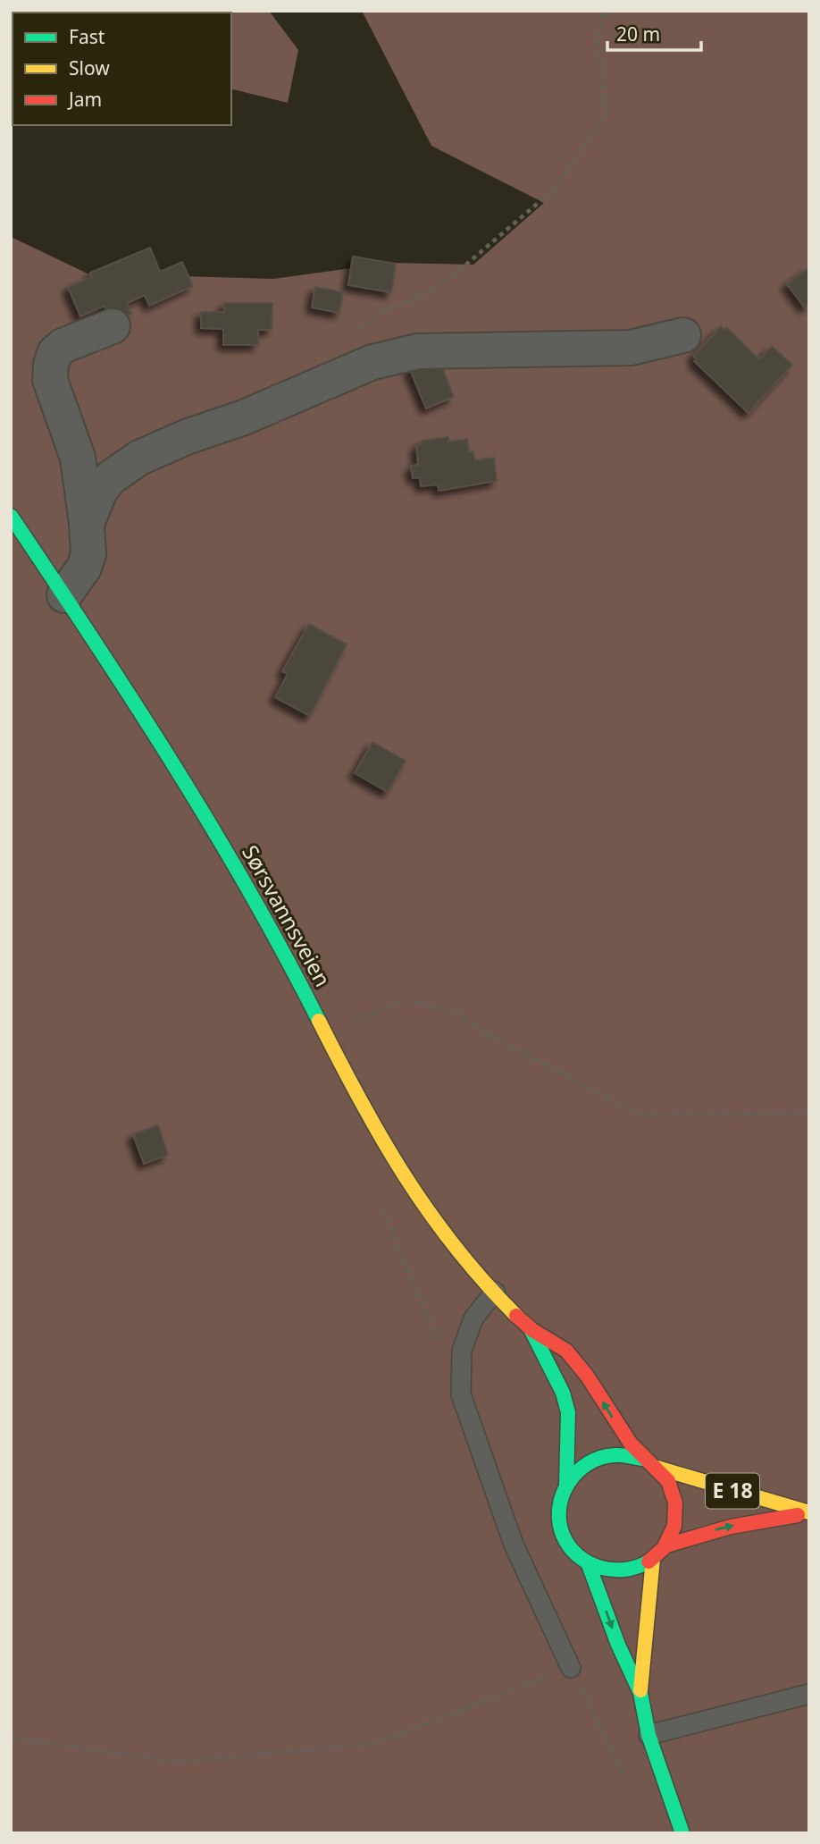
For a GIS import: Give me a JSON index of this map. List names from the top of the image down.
{
  "streets": {
    "main road": ["Sørsvannsveien", "E 18"]
  },
  "crossings": [
    ["Sørsvannsveien", "E 18"]
  ],
  "legend": ["Fast", "Slow", "Jam"],
  "scale_bar": "20 m"
}
